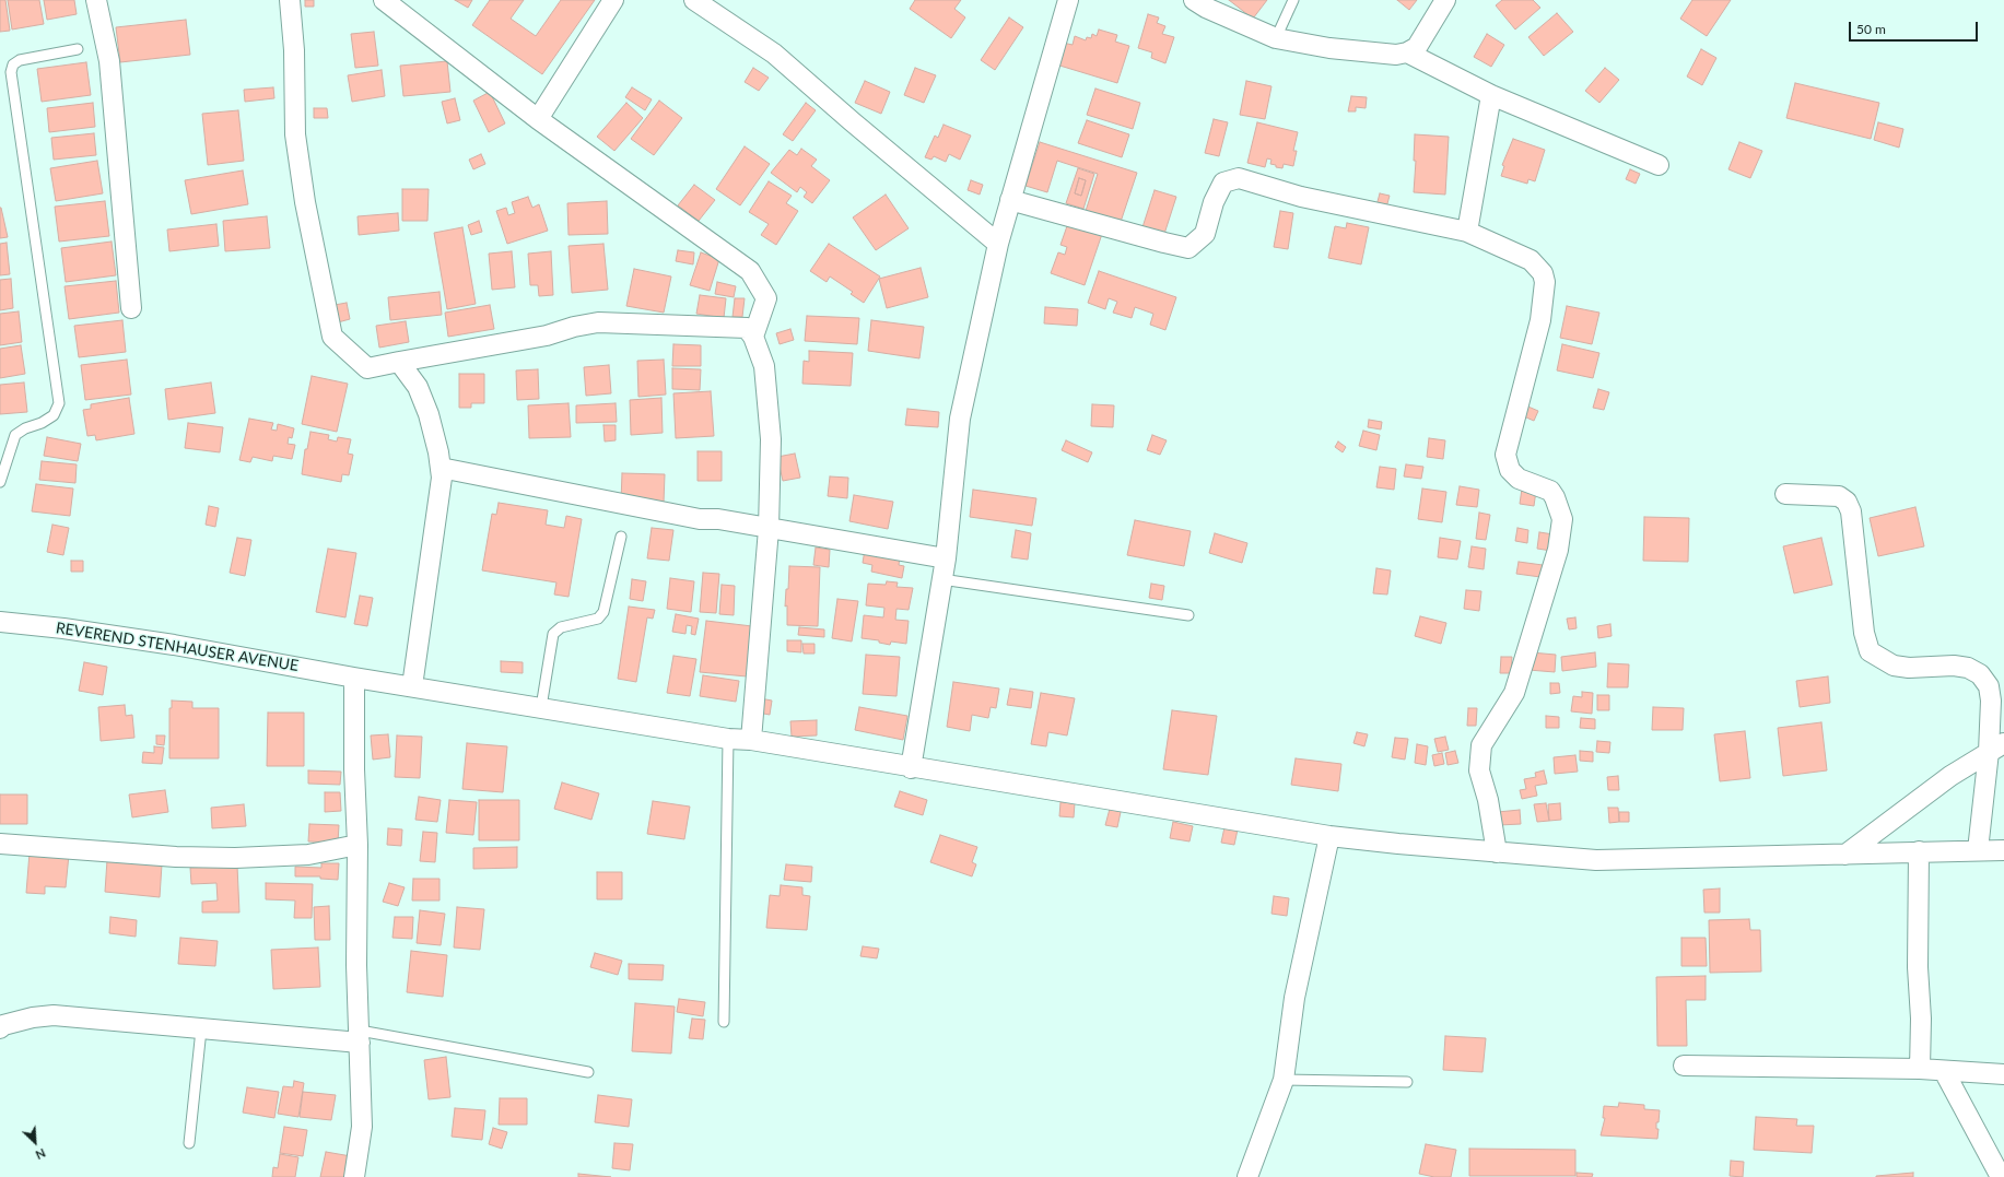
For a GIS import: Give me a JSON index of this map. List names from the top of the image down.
{
  "streets": {
    "street": ["REVEREND STENHAUSER AVENUE"]
  },
  "scale_bar": "50 m",
  "north": "bottom right"
}
